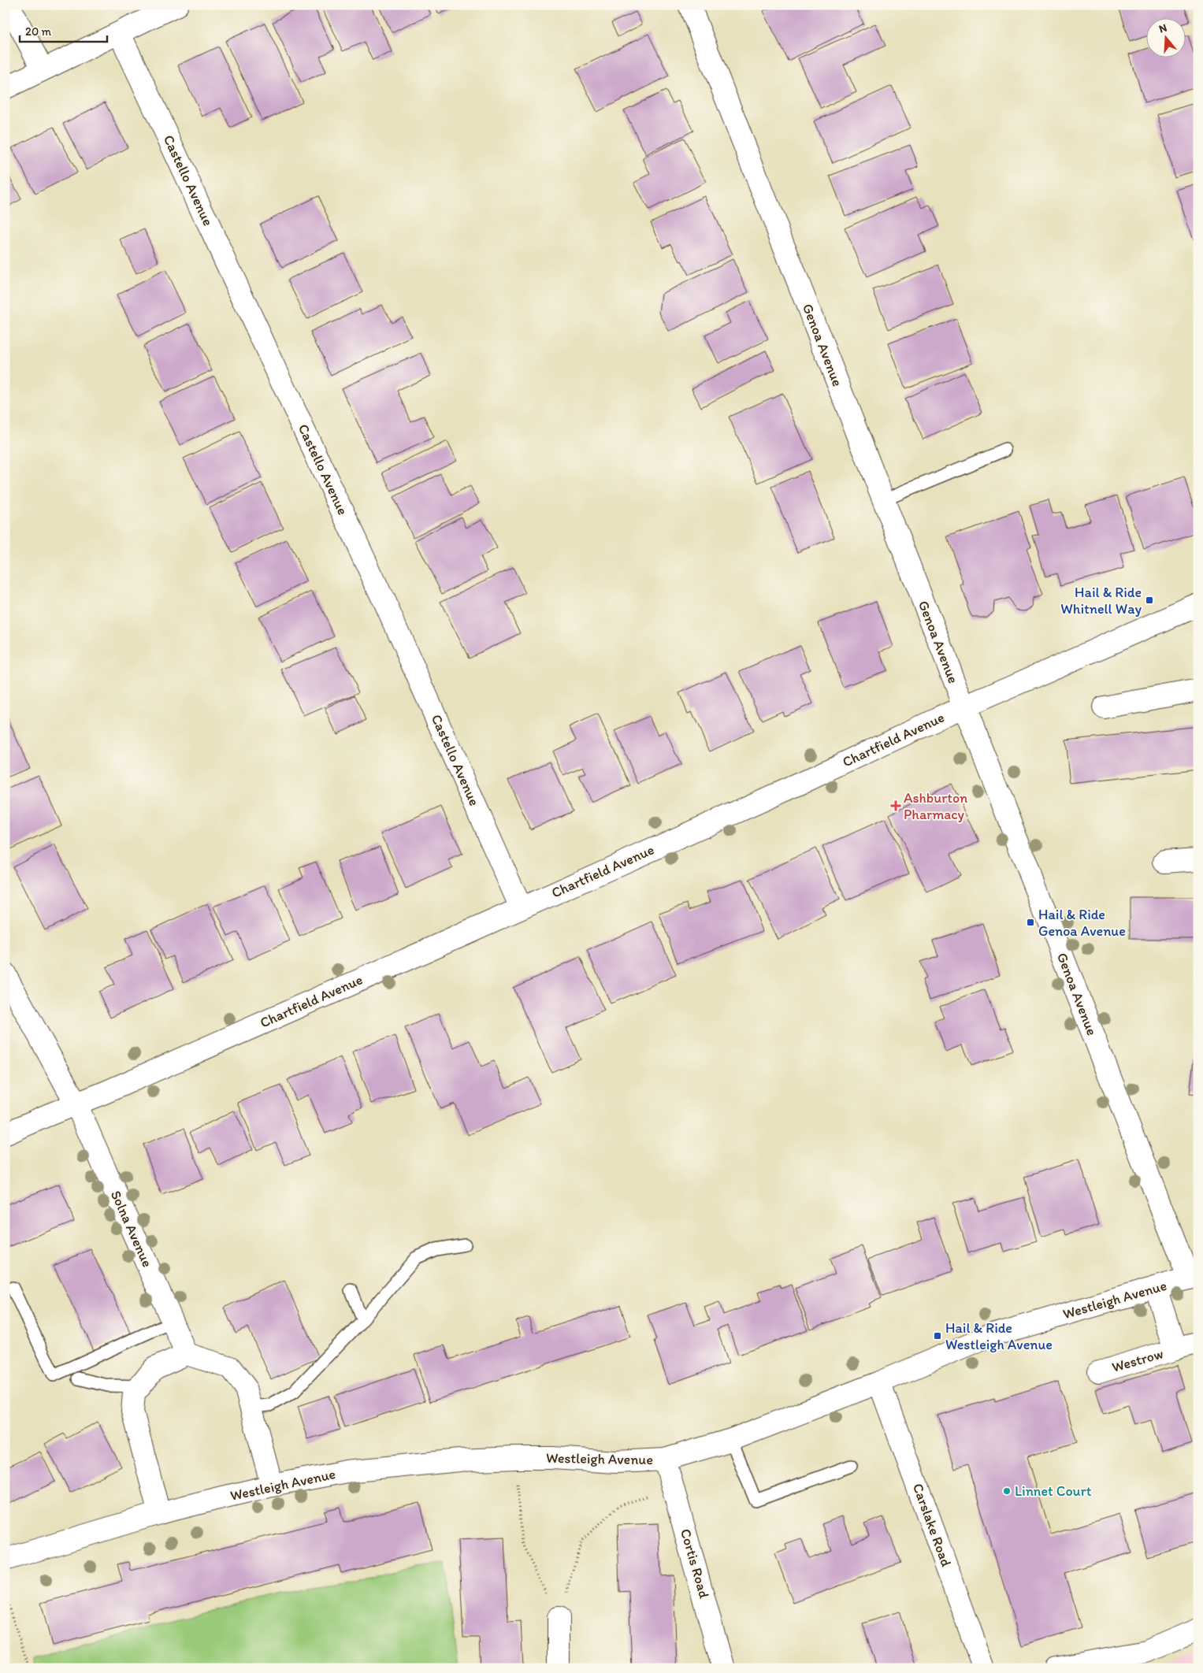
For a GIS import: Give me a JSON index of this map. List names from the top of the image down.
{
  "streets": {
    "street": [
      "Castello Avenue",
      "Genoa Avenue",
      "Chartfield Avenue",
      "Solna Avenue",
      "Westleigh Avenue",
      "Westrow",
      "Carslake Road",
      "Cortis Road"
    ]
  },
  "crossings": [
    ["Castello Avenue", "Chartfield Avenue"],
    ["Genoa Avenue", "Chartfield Avenue"],
    ["Genoa Avenue", "Westleigh Avenue"],
    ["Chartfield Avenue", "Solna Avenue"],
    ["Westleigh Avenue", "Westrow"],
    ["Westleigh Avenue", "Carslake Road"],
    ["Westleigh Avenue", "Cortis Road"]
  ],
  "places": {
    "transit": ["Hail & Ride Whitnell Way", "Hail & Ride Genoa Avenue", "Hail & Ride Westleigh Avenue"],
    "health": ["Ashburton Pharmacy"],
    "other": ["Linnet Court"]
  },
  "scale_bar": "20 m",
  "north": "top"
}
